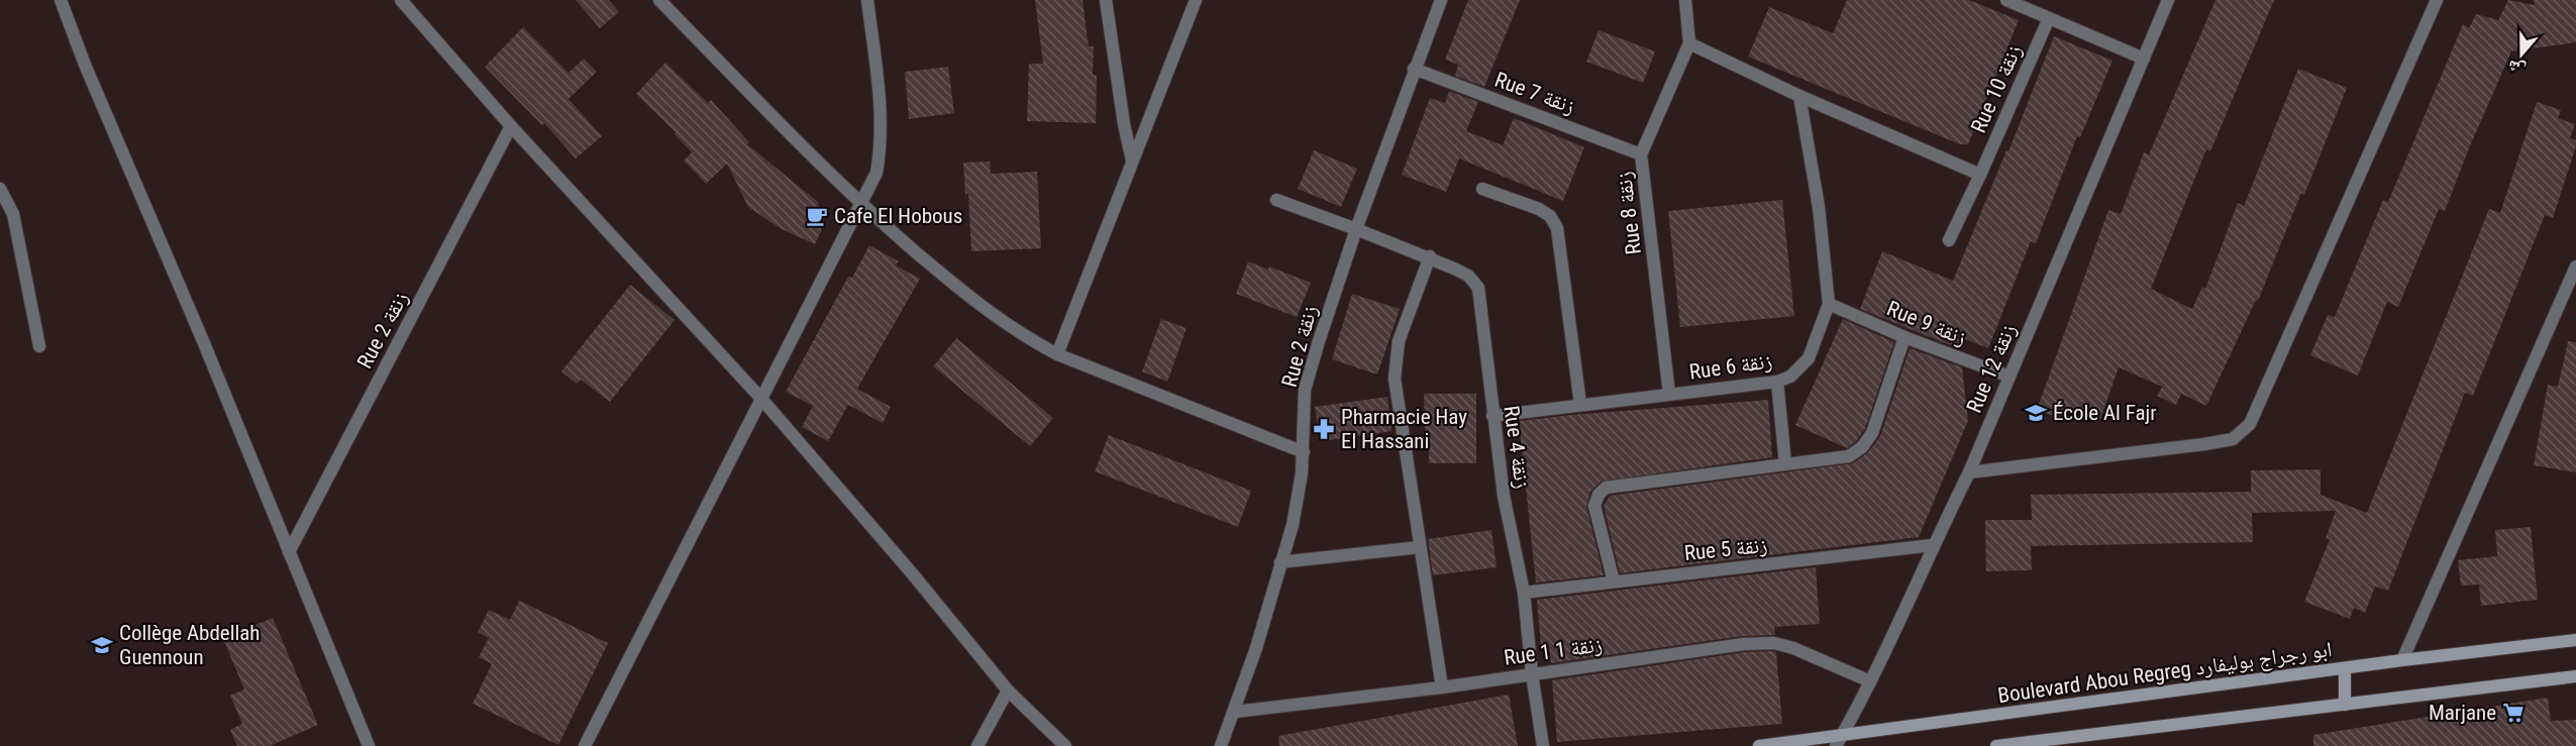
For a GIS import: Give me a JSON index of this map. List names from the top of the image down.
{
  "streets": {
    "main road": ["Boulevard Abou Regreg ابو رجراج بوليفارد"],
    "street": [
      "Rue 10 زنقة",
      "Rue 7 زنقة",
      "Rue 8 زنقة",
      "Rue 9 زنقة",
      "Rue 2 زنقة",
      "Rue 6 زنقة",
      "Rue 12 زنقة",
      "Rue 4 زنقة",
      "Rue 5 زنقة",
      "Rue 1 زنقة 1"
    ]
  },
  "crossings": [
    ["Rue 7 زنقة", "Rue 8 زنقة"],
    ["Rue 7 زنقة", "Rue 2 زنقة"],
    ["Rue 8 زنقة", "Rue 6 زنقة"],
    ["Rue 9 زنقة", "Rue 6 زنقة"],
    ["Rue 9 زنقة", "Rue 12 زنقة"],
    ["Rue 2 زنقة", "Rue 4 زنقة"],
    ["Rue 2 زنقة", "Rue 1 زنقة 1"],
    ["Rue 6 زنقة", "Rue 4 زنقة"],
    ["Rue 12 زنقة", "Rue 5 زنقة"],
    ["Rue 12 زنقة", "Rue 1 زنقة 1"],
    ["Rue 12 زنقة", "Boulevard Abou Regreg ابو رجراج بوليفارد"],
    ["Rue 4 زنقة", "Rue 5 زنقة"],
    ["Rue 4 زنقة", "Rue 1 زنقة 1"]
  ],
  "places": {
    "cafe": ["Cafe El Hobous"],
    "school or university": ["École Al Fajr", "Collège Abdellah Guennoun"],
    "pharmacy": ["Pharmacie Hay El Hassani"],
    "supermarket": ["Marjane"]
  },
  "north": "bottom"
}
